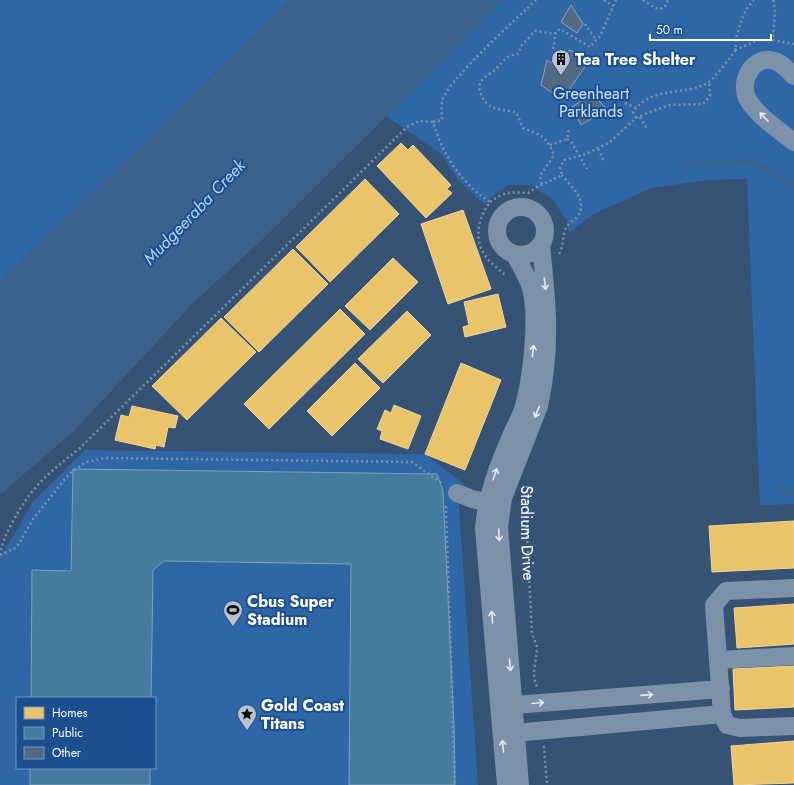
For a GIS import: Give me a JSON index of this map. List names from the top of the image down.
{
  "streets": {
    "street": ["Stadium Drive"]
  },
  "water": ["Mudgeeraba Creek"],
  "parks": ["Greenheart Parklands"],
  "places": {
    "building": ["Tea Tree Shelter"],
    "sports": ["Cbus Super Stadium"],
    "place": ["Gold Coast Titans"]
  },
  "legend": ["Homes", "Public", "Other"],
  "scale_bar": "50 m"
}
